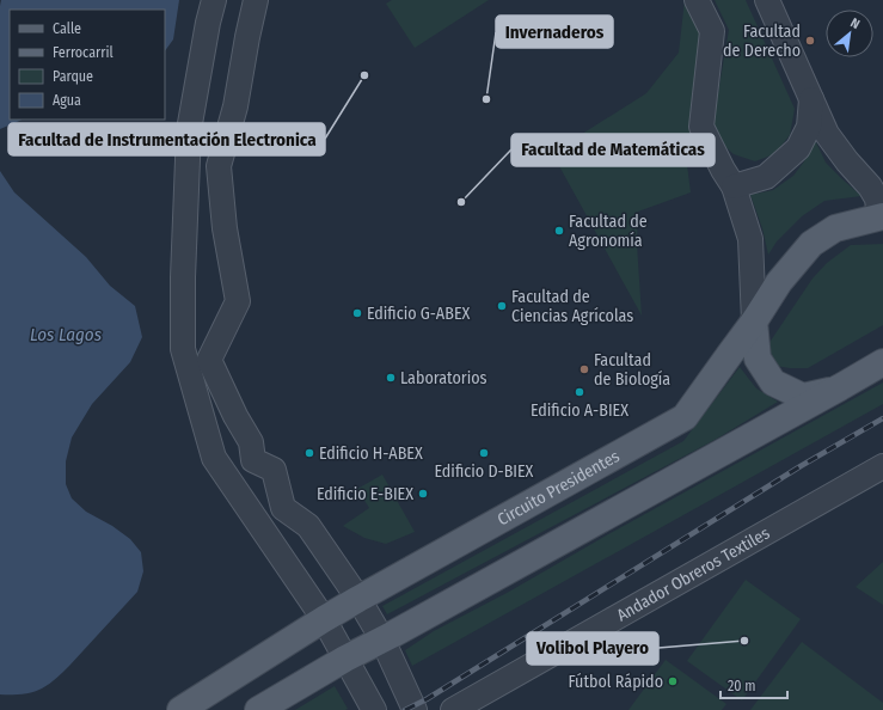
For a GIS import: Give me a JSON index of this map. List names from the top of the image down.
{
  "streets": {
    "main road": ["Circuito Presidentes"],
    "street": ["Andador Obreros Textiles"]
  },
  "water": ["Los Lagos"],
  "places": [
    "Facultad de Derecho",
    "Facultad de Instrumentación Electronica",
    "Invernaderos",
    "Facultad de Matemáticas",
    "Facultad de Agronomía",
    "Facultad de Ciencias Agrícolas",
    "Edificio G-ABEX",
    "Facultad de Biología",
    "Laboratorios",
    "Edificio A-BIEX",
    "Edificio H-ABEX",
    "Edificio D-BIEX",
    "Edificio E-BIEX",
    "Volibol Playero",
    "Fútbol Rápido"
  ],
  "legend": [
    "Calle",
    "Ferrocarril",
    "Parque",
    "Agua"
  ],
  "scale_bar": "20 m",
  "north": "top right"
}
